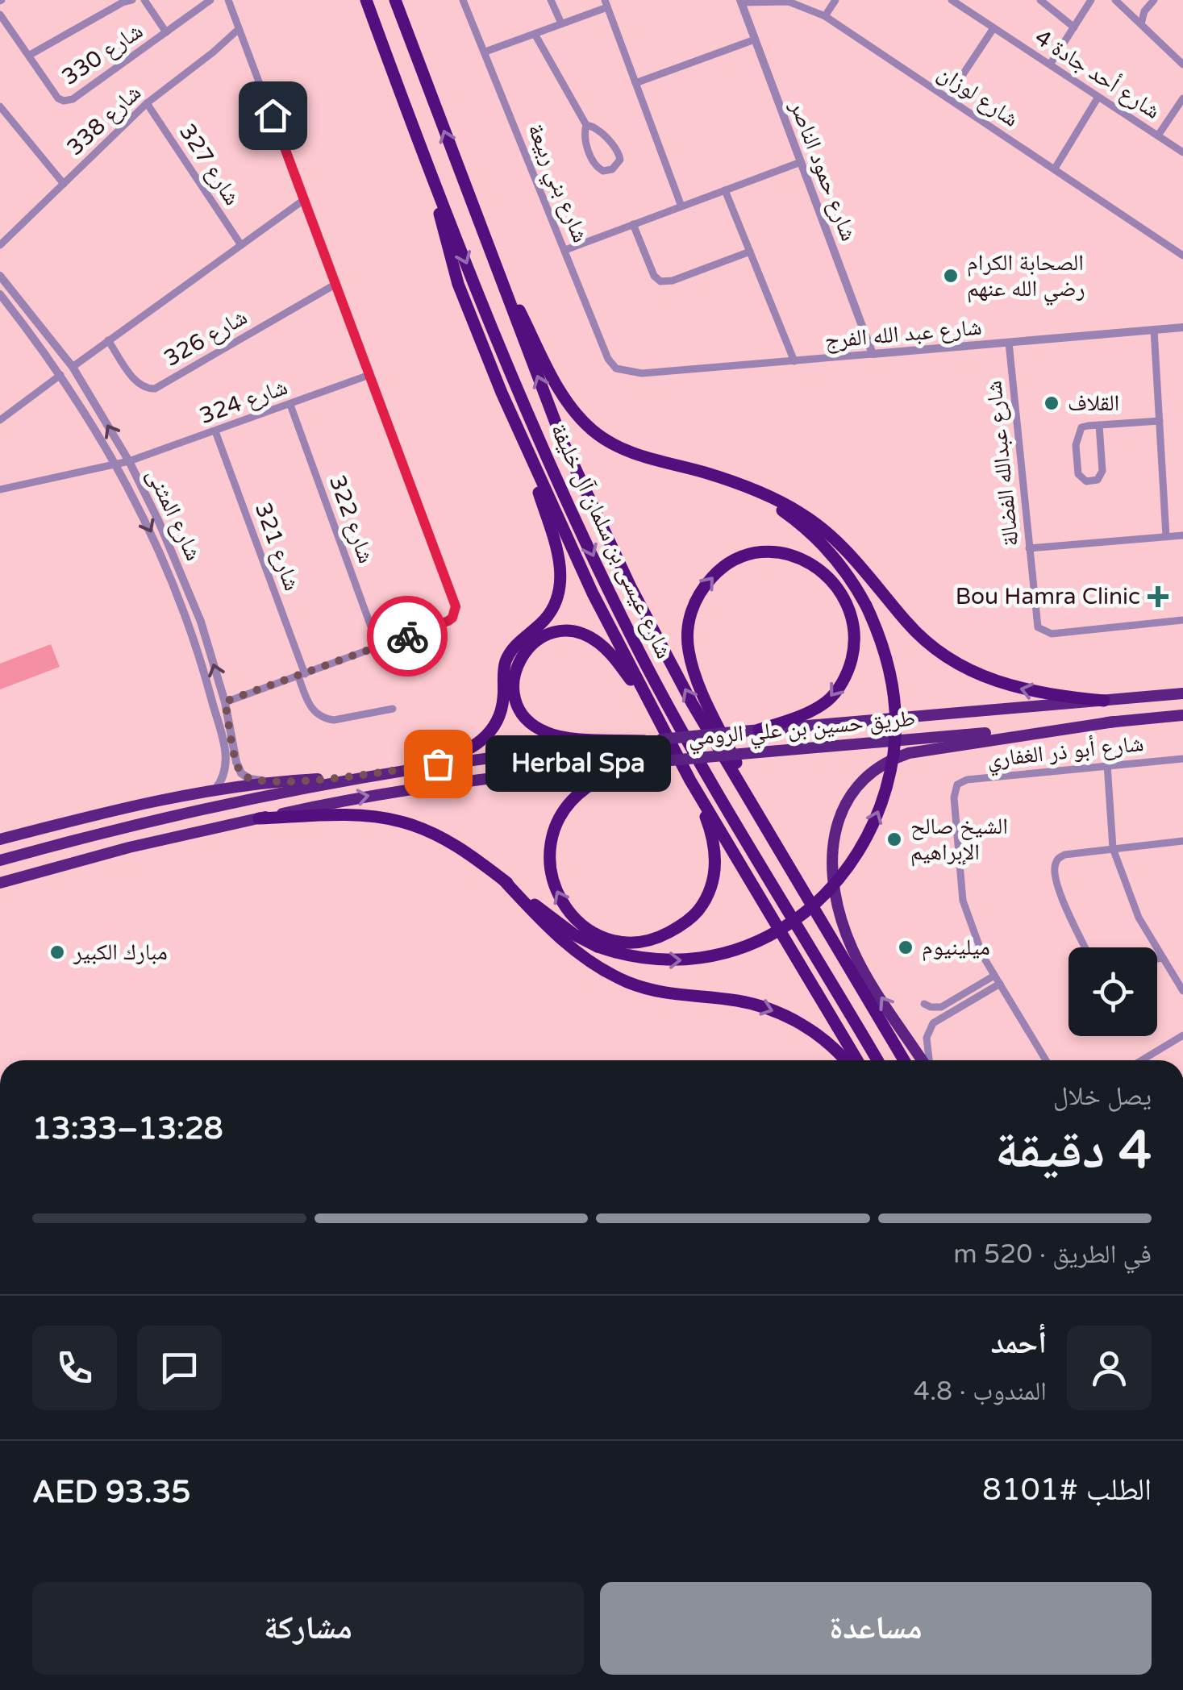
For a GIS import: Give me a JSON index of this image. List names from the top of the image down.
{
  "streets": {
    "highway": ["شارع عيسى بن سلمان آل خليفة", "طريق حسين بن علي الرومي"],
    "street": [
      "شارع 330",
      "شارع أحد جادة 4",
      "شارع لوزان",
      "شارع 338",
      "شارع 327",
      "شارع حمود الناصر",
      "شارع بني ربيعة",
      "شارع عبد الله الفرج",
      "شارع 326",
      "شارع 324",
      "شارع عبدالله الفضالة",
      "شارع المثنى",
      "شارع 322",
      "شارع 321",
      "شارع أبو ذر الغفاري"
    ]
  },
  "crossings": [
    ["شارع لوزان", "شارع حمود الناصر"],
    ["شارع 338", "شارع 327"],
    ["شارع حمود الناصر", "شارع عبد الله الفرج"],
    ["شارع بني ربيعة", "شارع عبد الله الفرج"],
    ["شارع عبد الله الفرج", "شارع عبدالله الفضالة"],
    ["شارع 324", "شارع المثنى"],
    ["شارع 324", "شارع 322"],
    ["شارع 324", "شارع 321"]
  ],
  "places": {
    "other": [
      "الصحابة الكرام رضي الله عنهم",
      "القلاف",
      "Herbal Spa",
      "الشيخ صالح الإبراهيم",
      "ميلينيوم",
      "مبارك الكبير"
    ],
    "health": ["Bou Hamra Clinic"]
  },
  "page": {
    "bubble": "Herbal Spa",
    "heading": ["4 دقيقة", "يصل خلال", "13:28–13:33"],
    "panel": [
      "أحمد",
      "المندوب · 4.8",
      "الطلب #8101",
      "AED 93.35"
    ],
    "bar": "في الطريق · 520 m",
    "buttons": ["مساعدة", "مشاركة"]
  }
}
